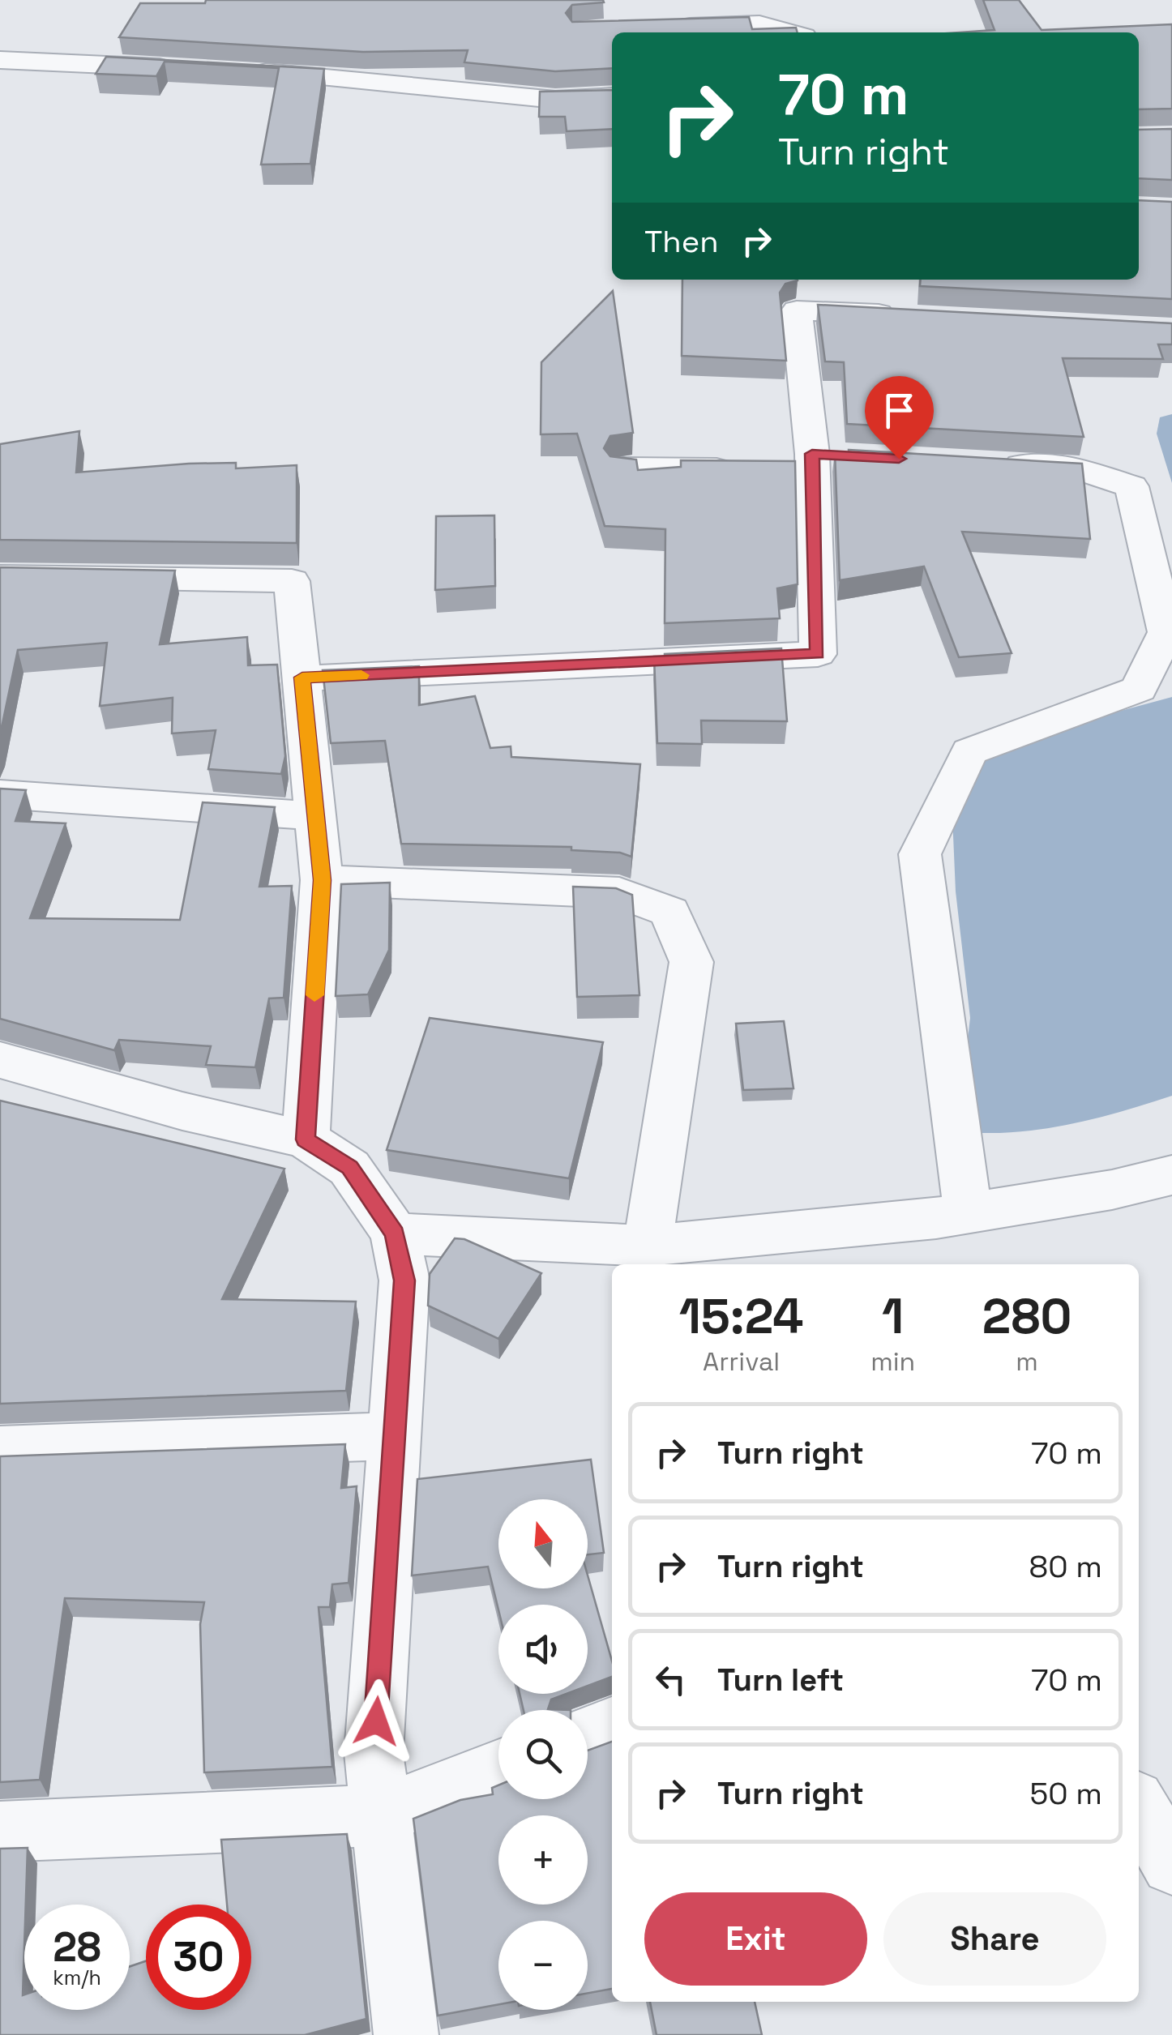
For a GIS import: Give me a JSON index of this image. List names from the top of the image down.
{
  "north": "top",
  "page": {
    "turn": ["70 m", "Turn right"],
    "then": "Then",
    "eta": [
      "15:24",
      "Arrival",
      "1",
      "min",
      "280",
      "m"
    ],
    "list": [
      {
        "name": "Turn right",
        "value": "70 m"
      },
      {
        "name": "Turn right",
        "value": "80 m"
      },
      {
        "name": "Turn left",
        "value": "70 m"
      },
      {
        "name": "Turn right",
        "value": "50 m"
      }
    ],
    "map_buttons": ["+", "−"],
    "buttons": ["Exit", "Share"],
    "speed": "28 km/h",
    "limit": "30"
  }
}
